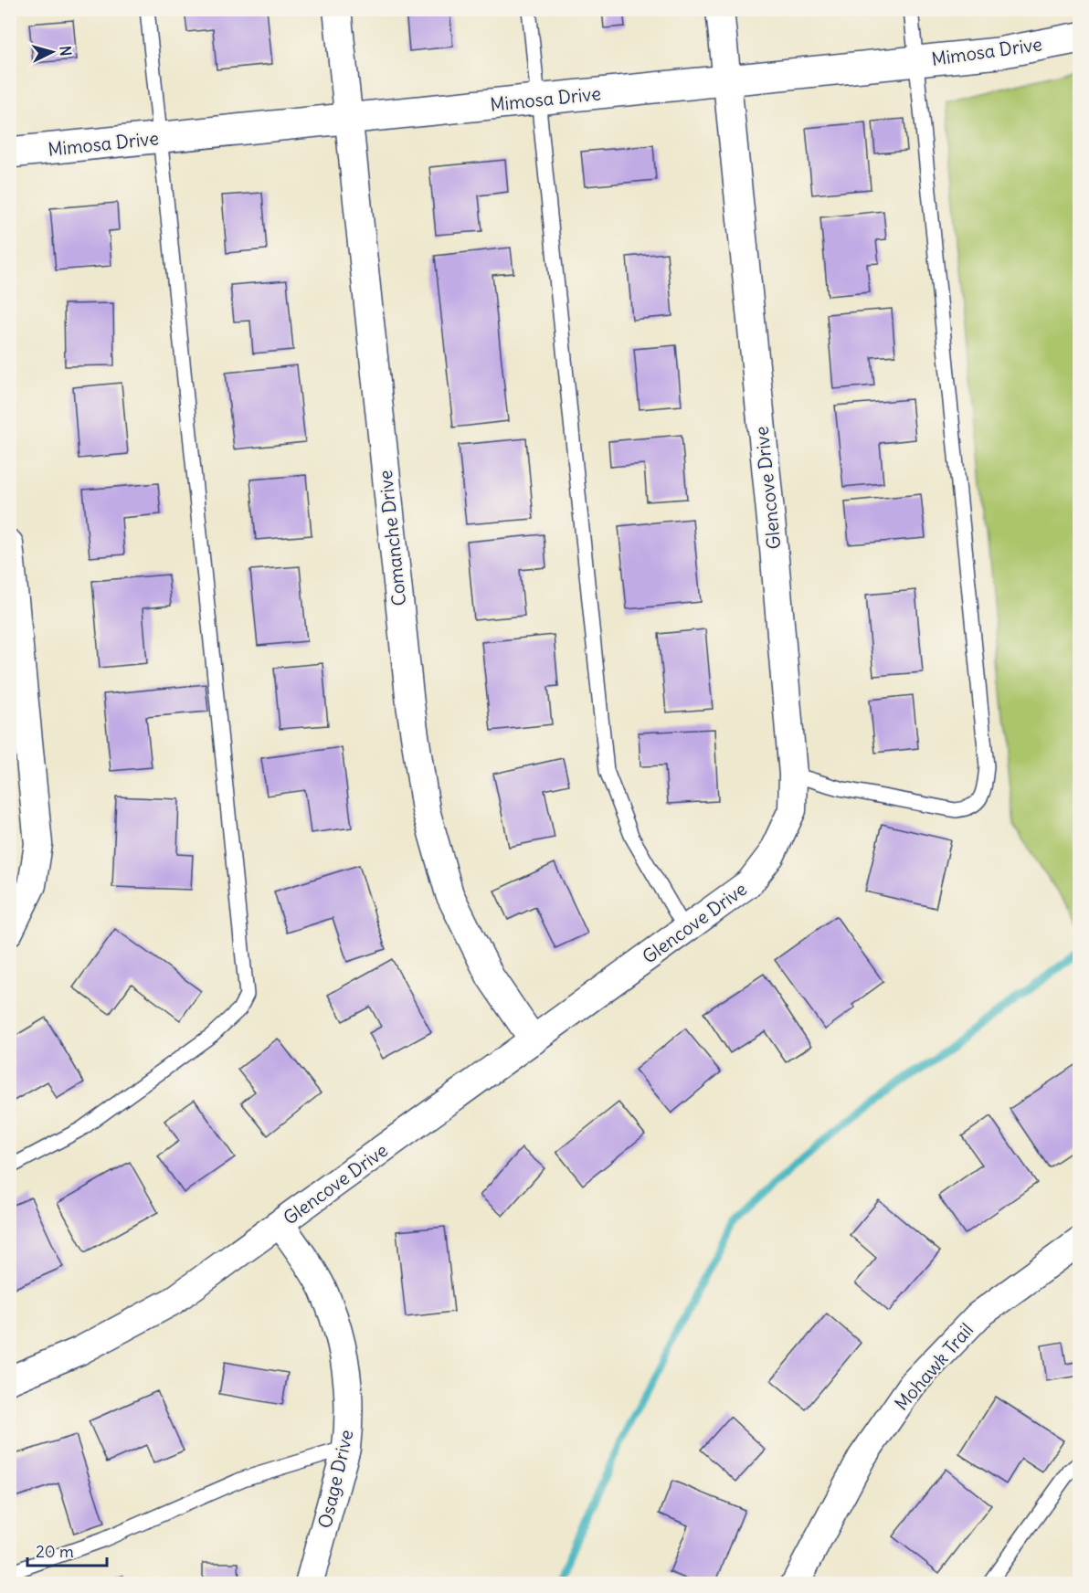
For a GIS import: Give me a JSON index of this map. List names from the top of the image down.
{
  "streets": {
    "street": [
      "Mimosa Drive",
      "Glencove Drive",
      "Comanche Drive",
      "Mohawk Trail",
      "Osage Drive"
    ]
  },
  "crossings": [
    ["Mimosa Drive", "Glencove Drive"],
    ["Mimosa Drive", "Comanche Drive"],
    ["Glencove Drive", "Comanche Drive"],
    ["Glencove Drive", "Osage Drive"]
  ],
  "scale_bar": "20 m",
  "north": "right"
}
